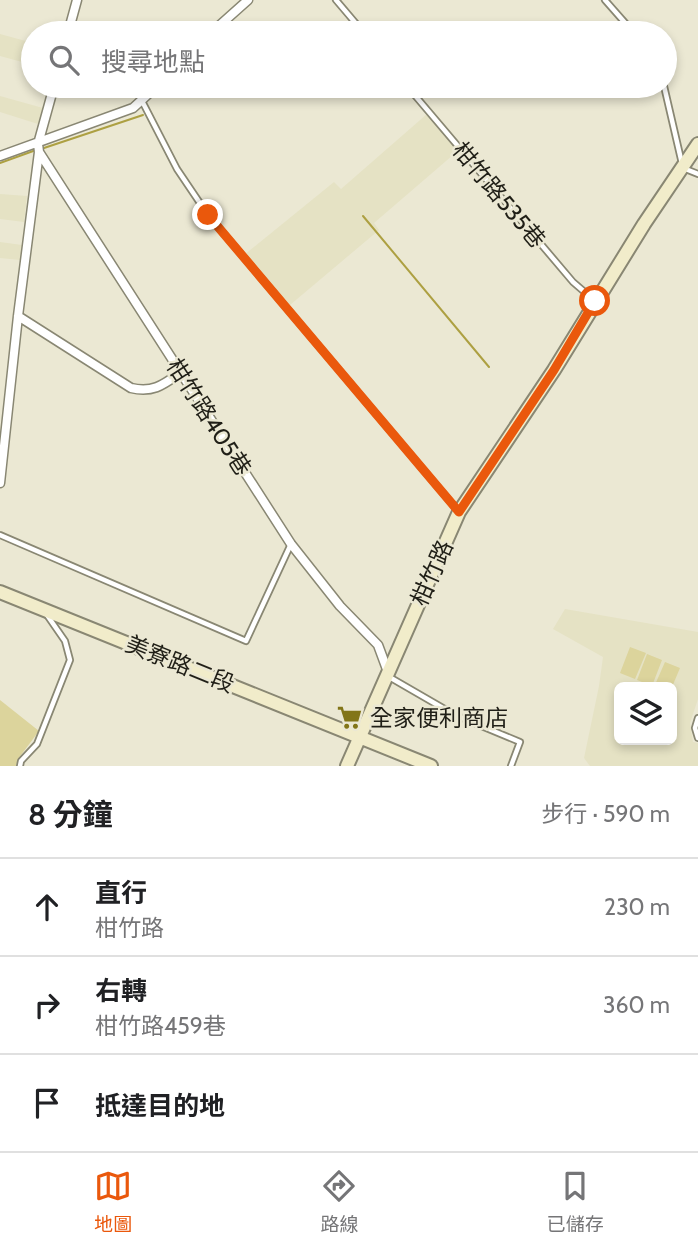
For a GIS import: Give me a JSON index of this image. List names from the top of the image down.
{
  "streets": {
    "street": ["柑竹路405巷", "柑竹路", "美寮路二段"],
    "lane": ["柑竹路535巷"]
  },
  "crossings": [
    ["柑竹路535巷", "柑竹路"],
    ["柑竹路405巷", "柑竹路"],
    ["柑竹路", "美寮路二段"]
  ],
  "places": {
    "supermarket": ["全家便利商店"]
  },
  "page": {
    "search": "搜尋地點",
    "heading": ["8 分鐘", "步行 · 590 m"],
    "list": [
      ["直行", "柑竹路", "230 m"],
      ["右轉", "柑竹路459巷", "360 m"],
      "抵達目的地"
    ],
    "nav": ["地圖", "路線", "已儲存"]
  }
}
